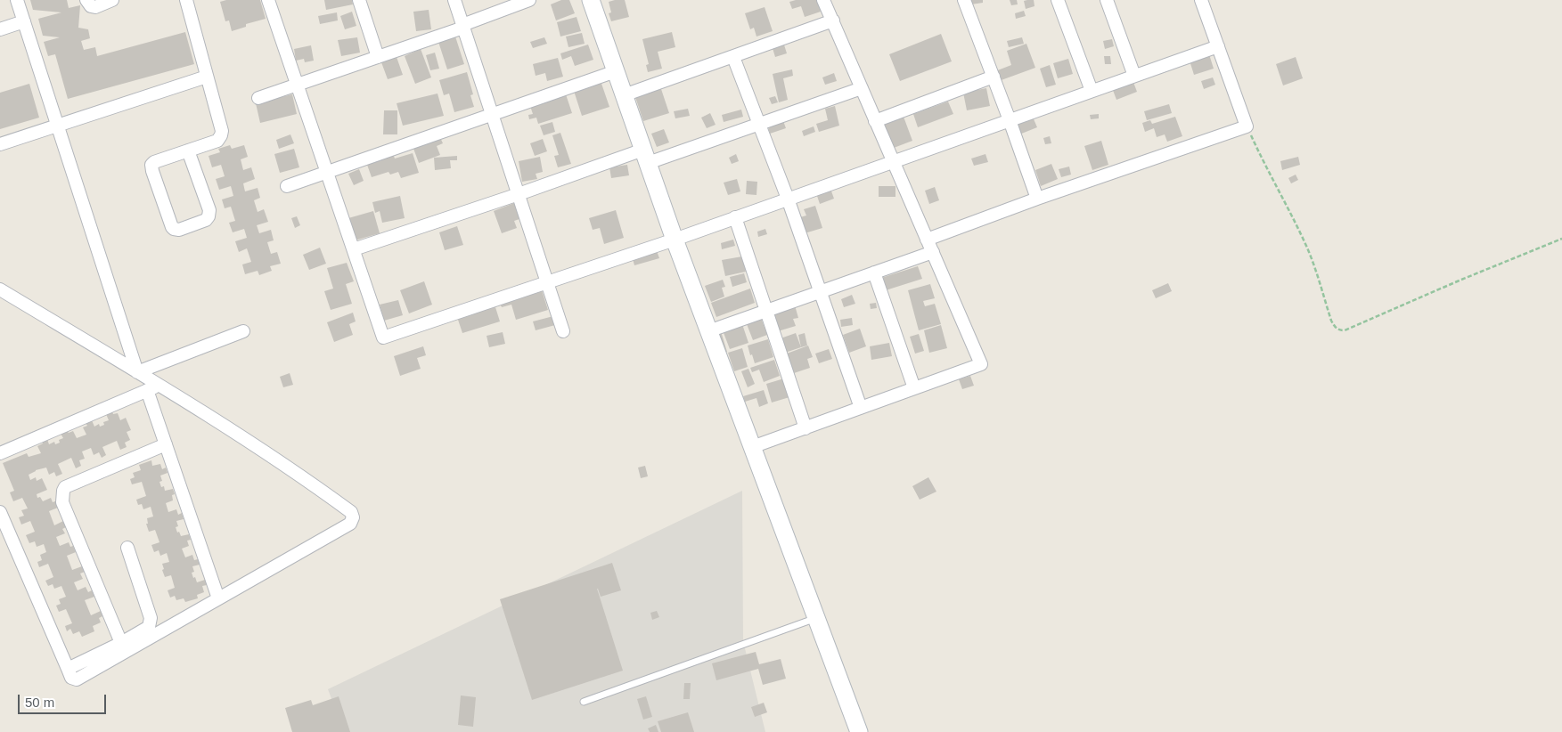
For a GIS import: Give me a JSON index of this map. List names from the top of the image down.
{
  "scale_bar": "50 m"
}
